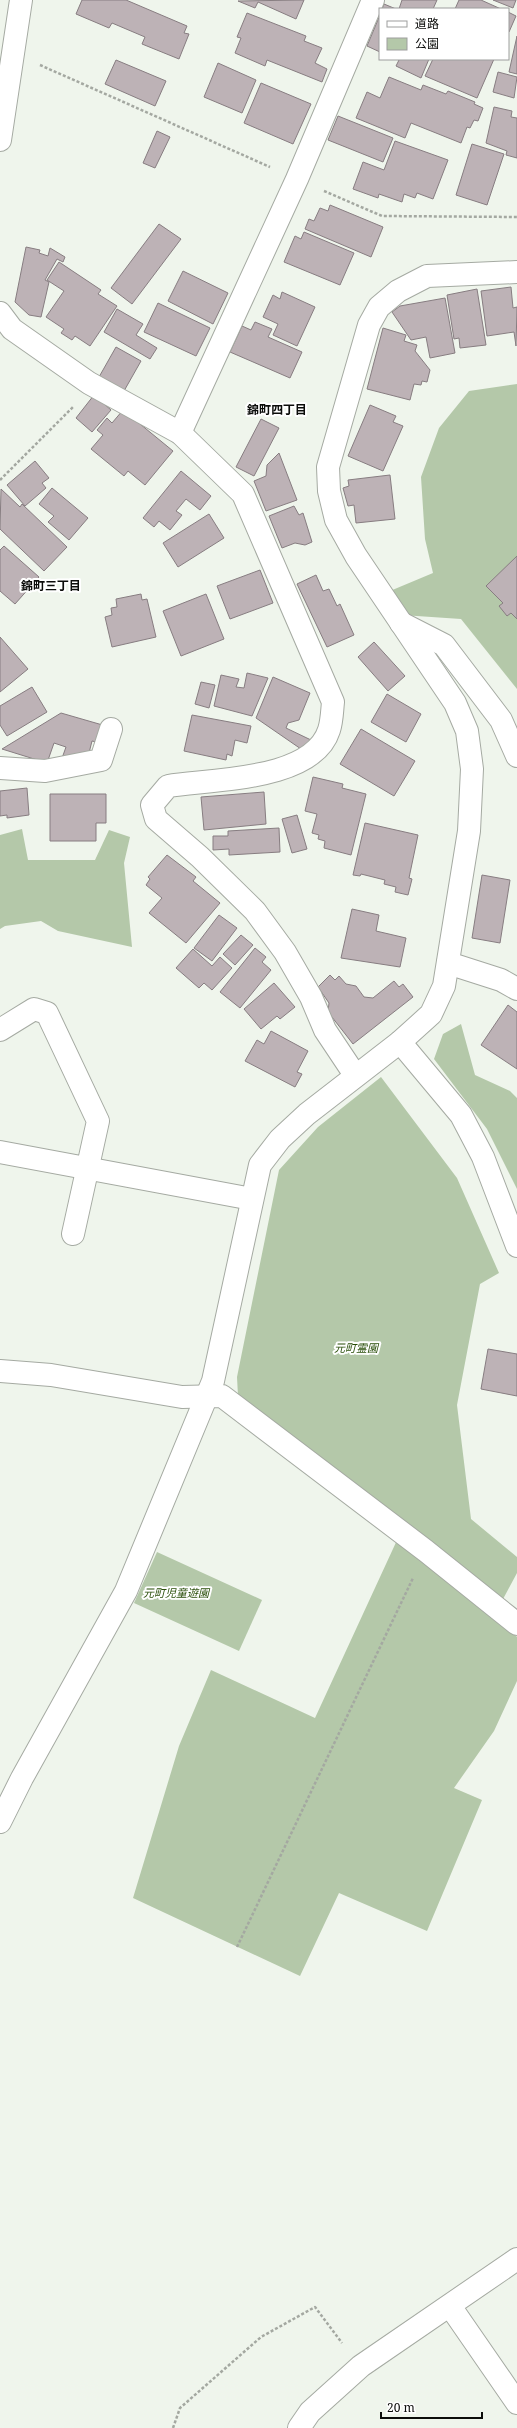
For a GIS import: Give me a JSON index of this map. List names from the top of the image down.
{
  "districts": ["錦町四丁目", "錦町三丁目"],
  "parks": ["元町霊園", "元町児童遊園"],
  "legend": ["道路", "公園"],
  "scale_bar": "20 m"
}
